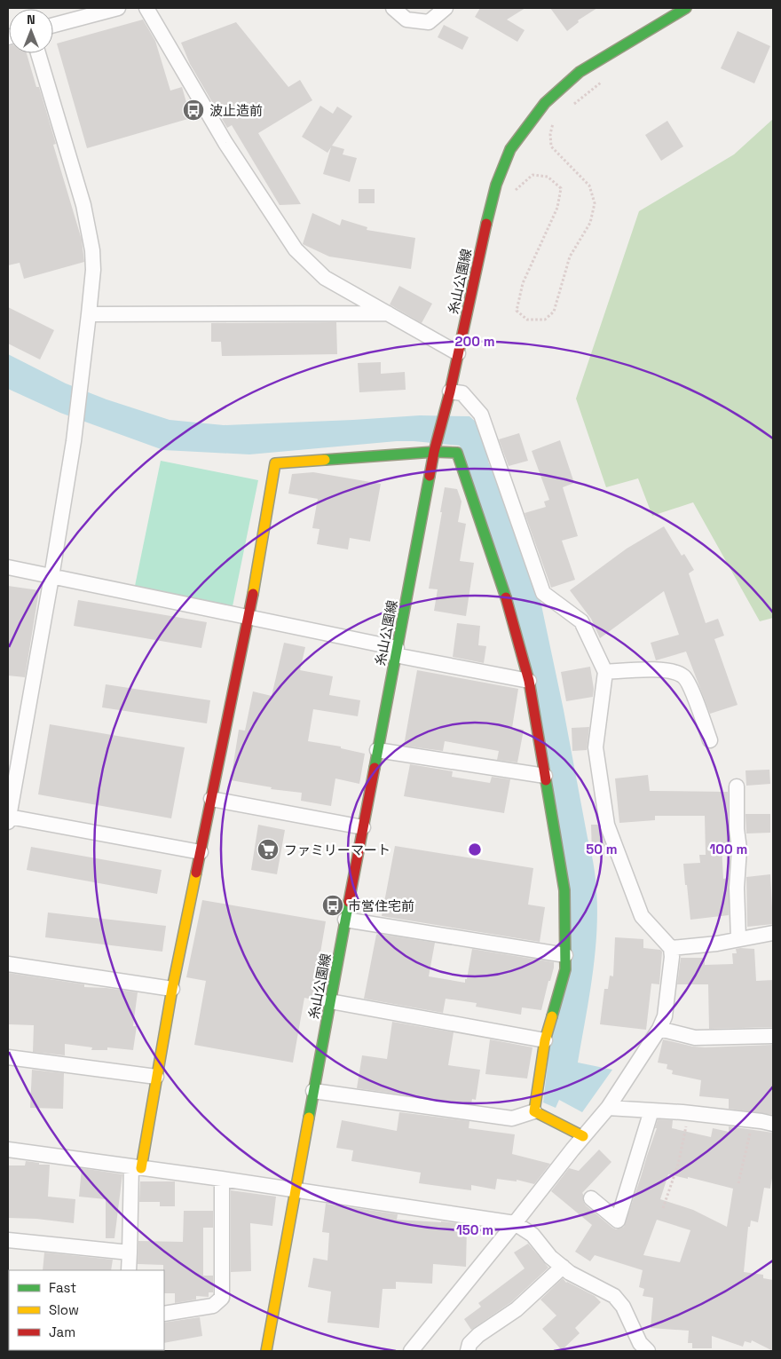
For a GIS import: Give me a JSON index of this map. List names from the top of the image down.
{
  "streets": {
    "street": ["糸山公園線"]
  },
  "places": {
    "bus stop": ["波止造前", "市営住宅前"],
    "supermarket": ["ファミリーマート"]
  },
  "legend": ["Fast", "Slow", "Jam"],
  "north": "top",
  "rings": [
    "200 m",
    "50 m",
    "100 m",
    "150 m"
  ]
}
